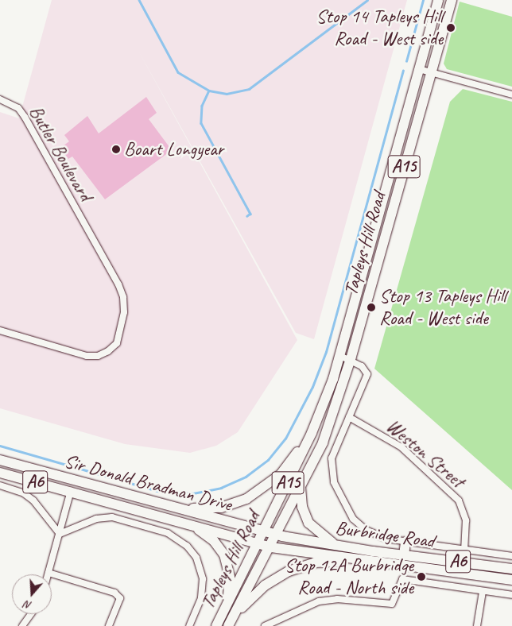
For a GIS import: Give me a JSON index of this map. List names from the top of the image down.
{
  "streets": {
    "main road": [
      "A15",
      "Tapleys Hill Road",
      "A6",
      "Sir Donald Bradman Drive",
      "Burbridge Road"
    ],
    "street": ["Butler Boulevard", "Weston Street"]
  },
  "crossings": [
    ["Tapleys Hill Road", "A6"],
    ["Tapleys Hill Road", "Sir Donald Bradman Drive"],
    ["Tapleys Hill Road", "Burbridge Road"],
    ["Weston Street", "Burbridge Road"],
    ["A6", "Sir Donald Bradman Drive"],
    ["A6", "Burbridge Road"]
  ],
  "places": [
    "Stop 14 Tapleys Hill Road - West side",
    "Boart Longyear",
    "Stop 13 Tapleys Hill Road - West side",
    "Stop 12A Burbridge Road - North side"
  ],
  "north": "bottom"
}
